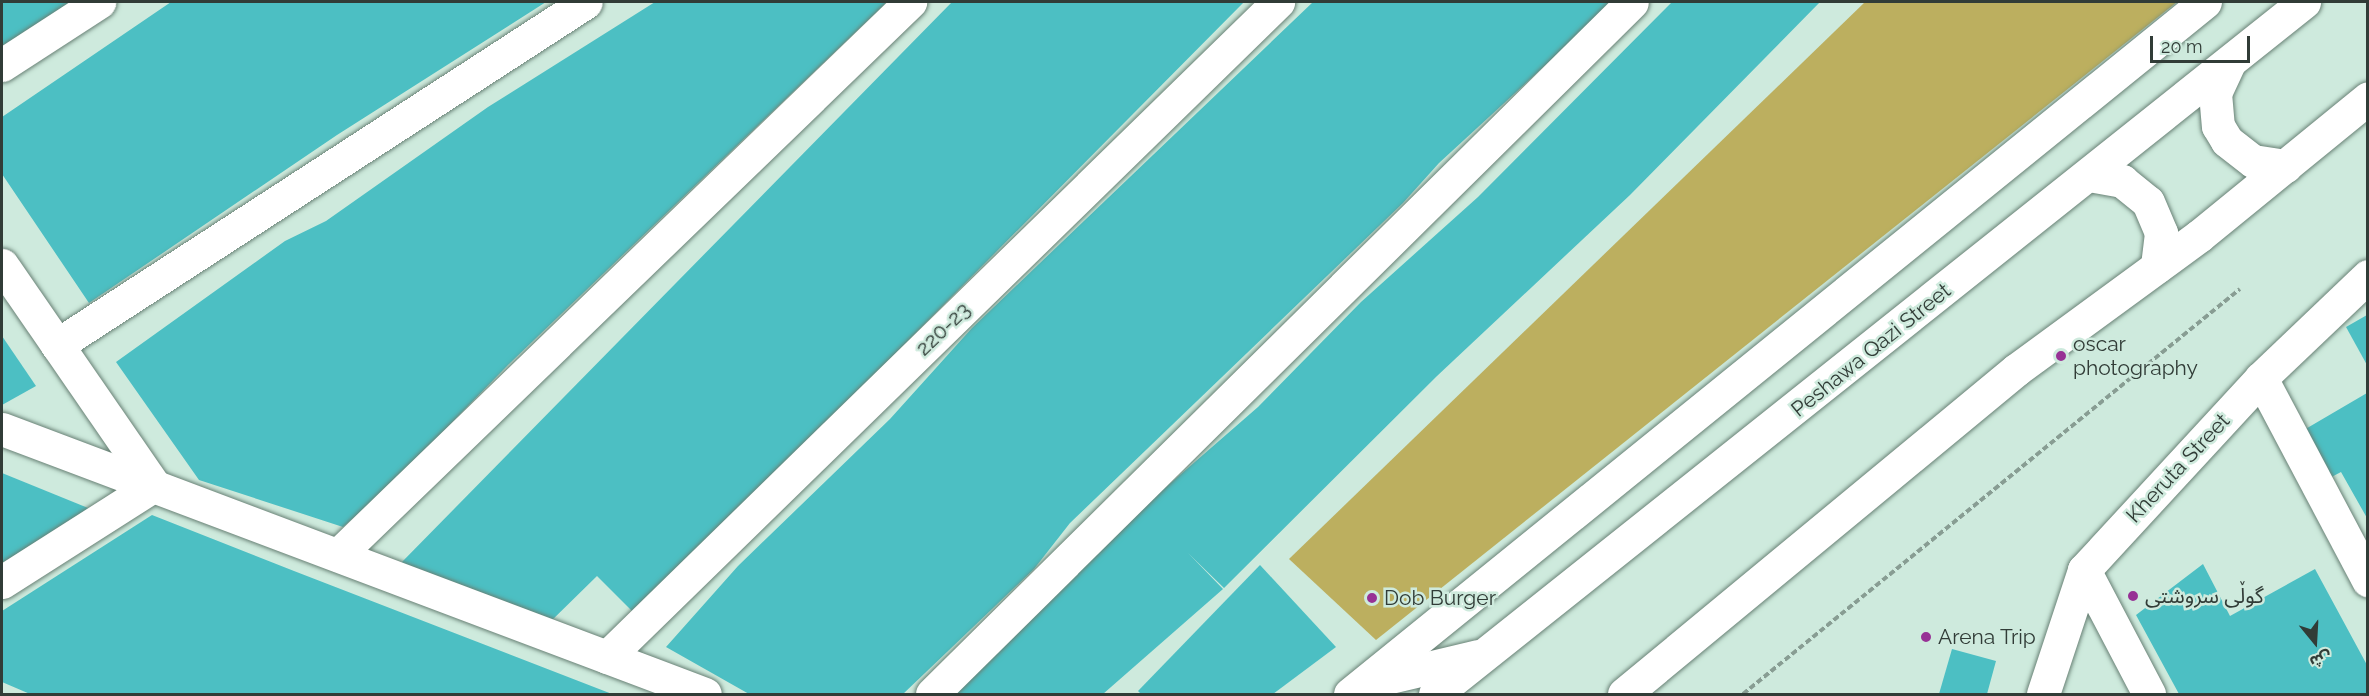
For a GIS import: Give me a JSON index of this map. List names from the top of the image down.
{
  "streets": {
    "main road": ["220-23", "Peshawa Qazi Street", "Kheruta Street"]
  },
  "places": [
    "oscar photography",
    "گوڵی سروشتی",
    "Dob Burger",
    "Arena Trip"
  ],
  "scale_bar": "20 m",
  "north": "bottom"
}
